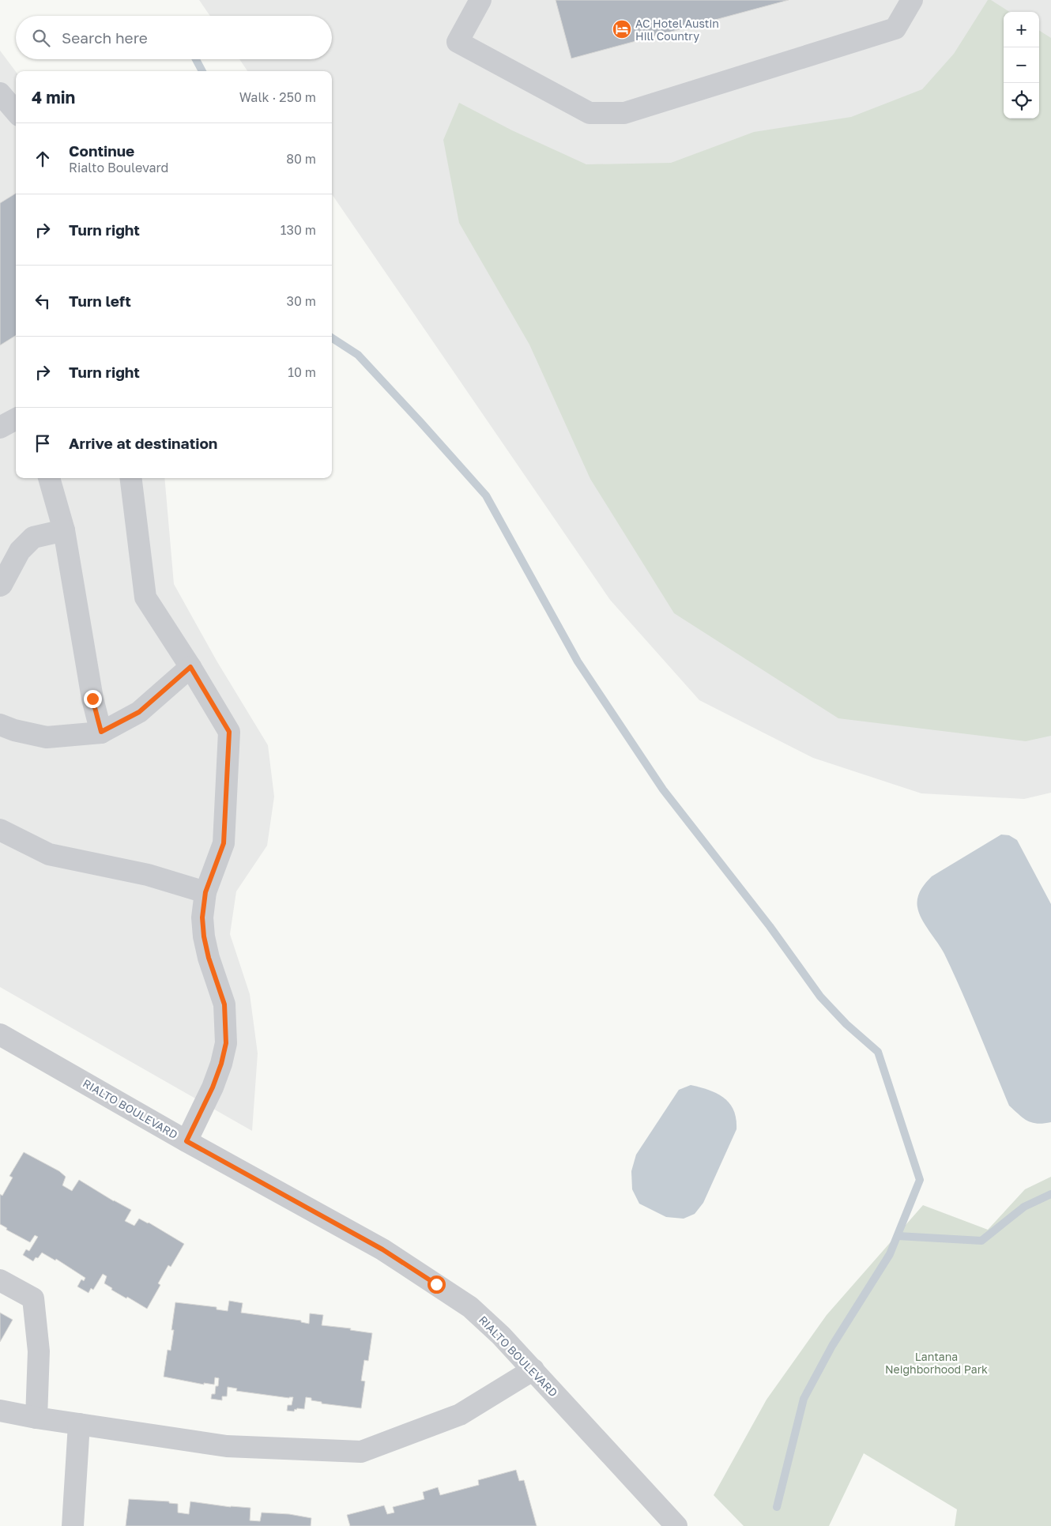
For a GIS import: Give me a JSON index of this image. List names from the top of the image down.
{
  "streets": {
    "street": ["RIALTO BOULEVARD"]
  },
  "parks": ["Lantana Neighborhood Park"],
  "places": {
    "hotel": ["AC Hotel Austin Hill Country"]
  },
  "page": {
    "map_buttons": ["+", "−"],
    "search": "Search here",
    "heading": ["4 min", "Walk · 250 m"],
    "list": [
      ["Continue", "Rialto Boulevard", "80 m"],
      ["Turn right", "130 m"],
      ["Turn left", "30 m"],
      ["Turn right", "10 m"],
      "Arrive at destination"
    ]
  }
}
